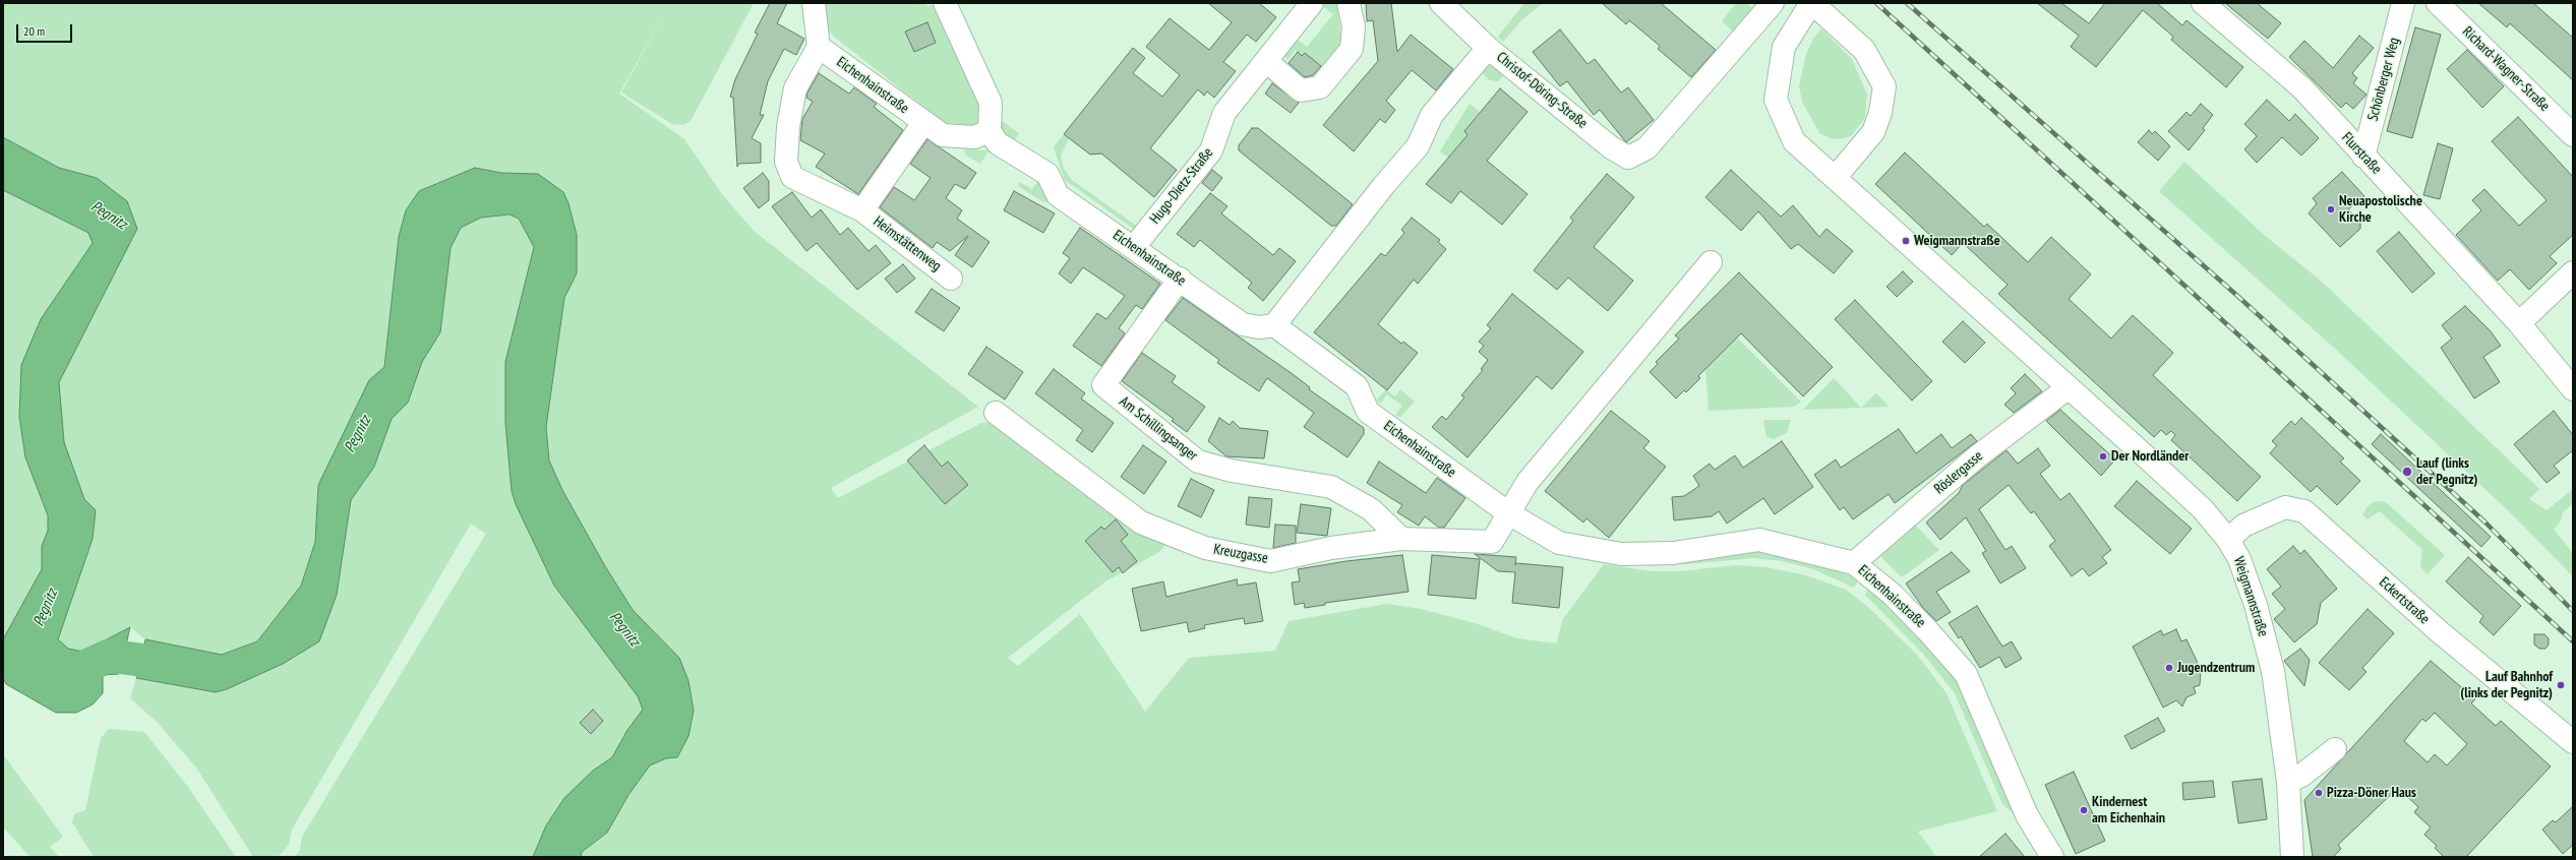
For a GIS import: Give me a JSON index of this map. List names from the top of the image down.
{
  "streets": {
    "street": [
      "Richard-Wagner-Straße",
      "Schönberger Weg",
      "Eichenhainstraße",
      "Christof-Döring-Straße",
      "Flurstraße",
      "Hugo-Dietz-Straße",
      "Heimstättenweg",
      "Am Schillingsanger",
      "Röslergasse",
      "Kreuzgasse",
      "Weigmannstraße",
      "Eckertstraße"
    ]
  },
  "crossings": [
    ["Schönberger Weg", "Flurstraße"],
    ["Eichenhainstraße", "Christof-Döring-Straße"],
    ["Eichenhainstraße", "Hugo-Dietz-Straße"],
    ["Eichenhainstraße", "Heimstättenweg"],
    ["Eichenhainstraße", "Am Schillingsanger"],
    ["Eichenhainstraße", "Röslergasse"],
    ["Eichenhainstraße", "Kreuzgasse"],
    ["Am Schillingsanger", "Kreuzgasse"],
    ["Röslergasse", "Weigmannstraße"],
    ["Weigmannstraße", "Eckertstraße"]
  ],
  "water": ["Pegnitz"],
  "places": [
    "Neuapostolische Kirche",
    "Weigmannstraße",
    "Der Nordländer",
    "Lauf (links der Pegnitz)",
    "Jugendzentrum",
    "Lauf Bahnhof (links der Pegnitz)",
    "Pizza-Döner Haus",
    "Kindernest am Eichenhain"
  ],
  "scale_bar": "20 m"
}
